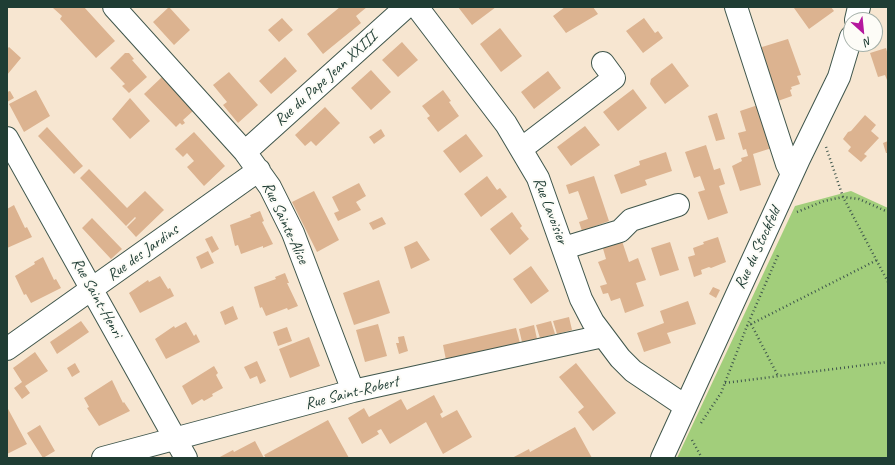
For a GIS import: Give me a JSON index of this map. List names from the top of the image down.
{
  "streets": {
    "street": [
      "Rue du Pape Jean XXIII",
      "Rue Lavoisier",
      "Rue Sainte-Alice",
      "Rue du Stockfeld",
      "Rue des Jardins",
      "Rue Saint-Henri",
      "Rue Saint-Robert"
    ]
  },
  "crossings": [
    ["Rue du Pape Jean XXIII", "Rue Sainte-Alice"],
    ["Rue Lavoisier", "Rue du Stockfeld"],
    ["Rue Lavoisier", "Rue Saint-Robert"],
    ["Rue Sainte-Alice", "Rue des Jardins"],
    ["Rue Sainte-Alice", "Rue Saint-Robert"],
    ["Rue des Jardins", "Rue Saint-Henri"],
    ["Rue Saint-Henri", "Rue Saint-Robert"]
  ],
  "north": "bottom right"
}
